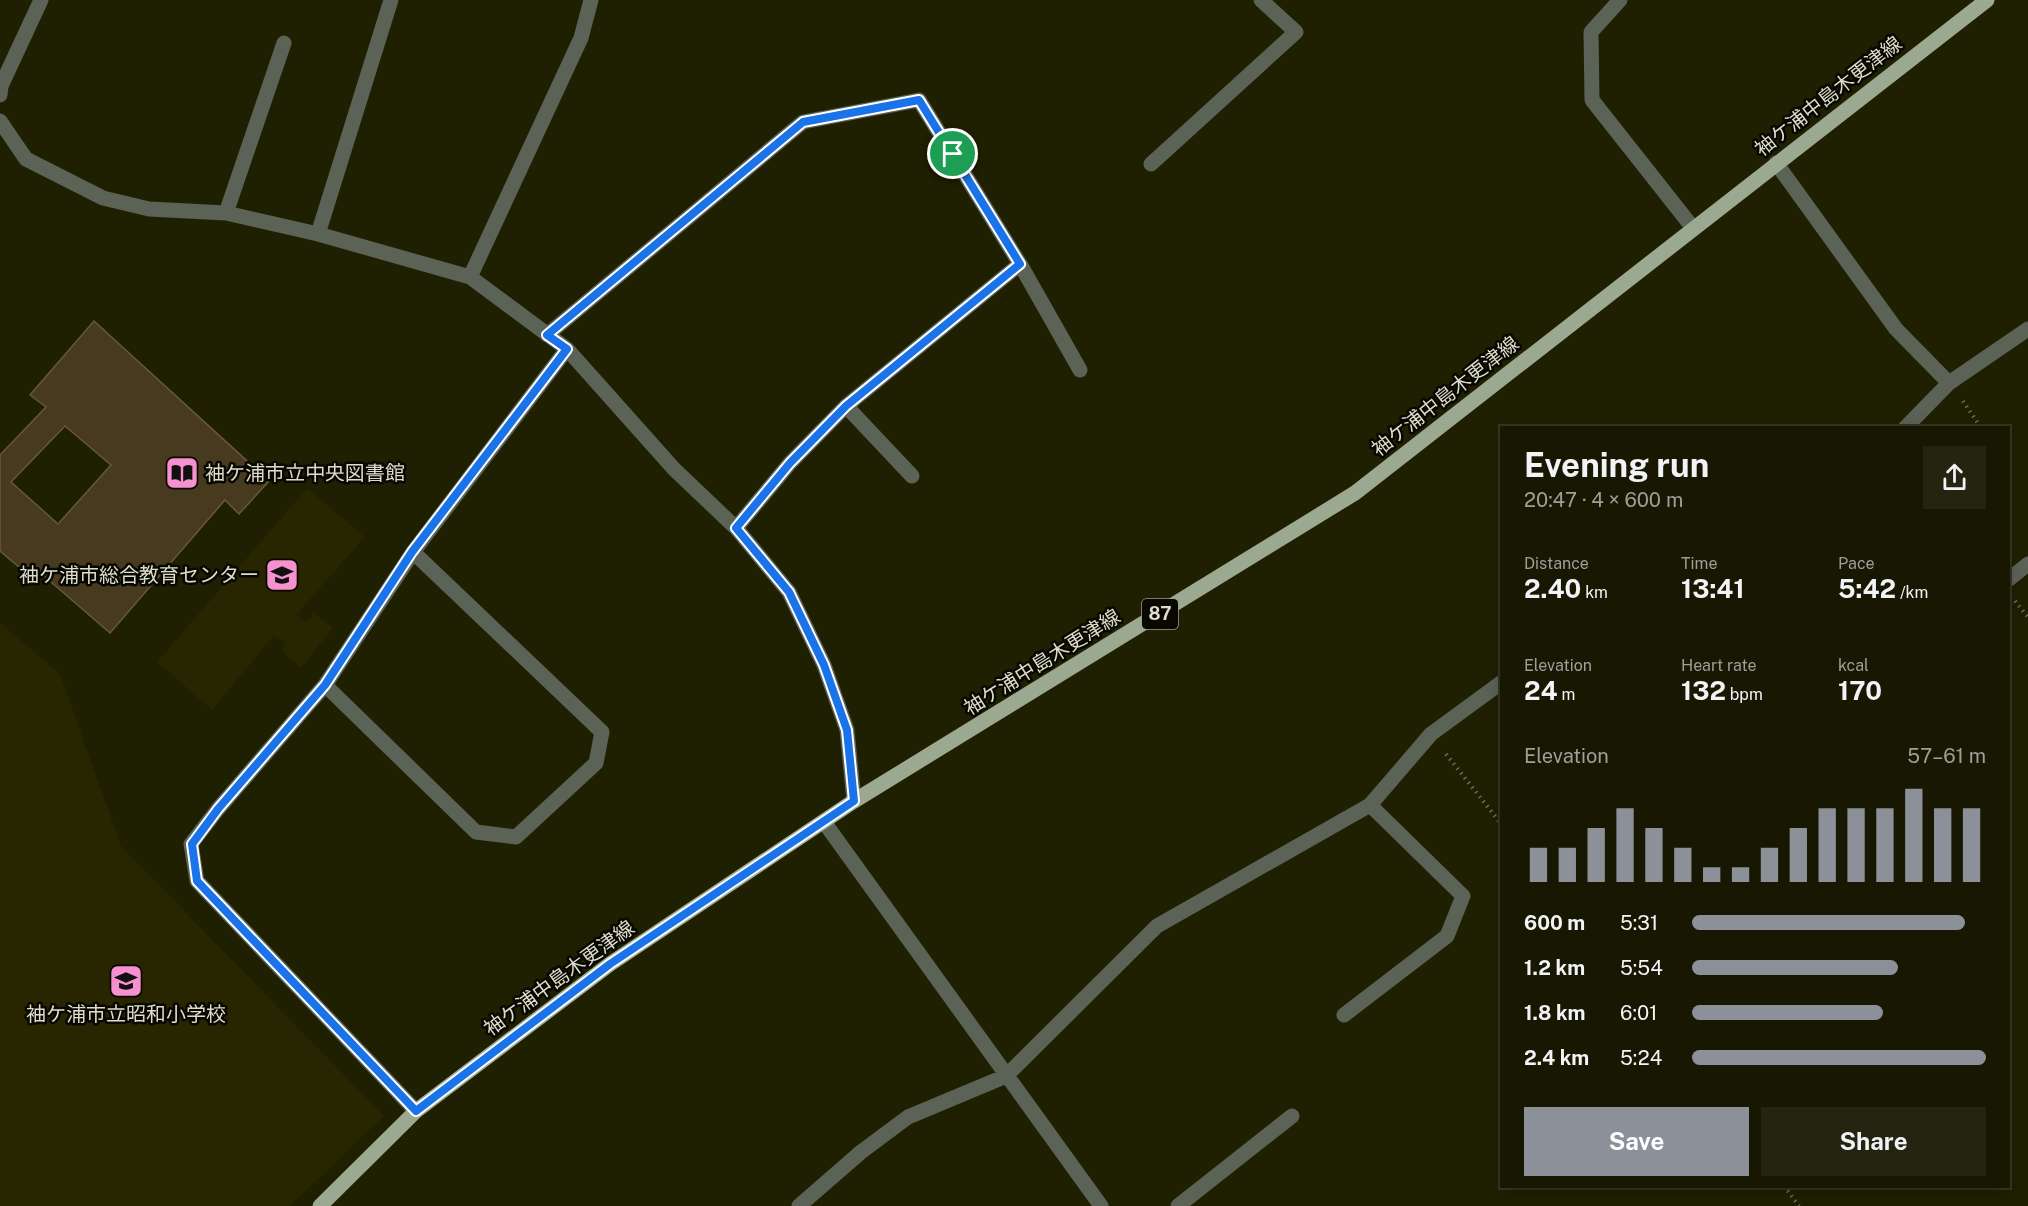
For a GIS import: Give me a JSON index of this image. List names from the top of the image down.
{
  "streets": {
    "main road": ["袖ケ浦中島木更津線", "87"]
  },
  "places": {
    "library": ["袖ケ浦市立中央図書館"],
    "school or university": ["袖ケ浦市総合教育センター", "袖ケ浦市立昭和小学校"]
  },
  "page": {
    "heading": ["Evening run", "20:47 · 4 × 600 m"],
    "stats": [
      ["Distance", "2.40 km"],
      ["Time", "13:41"],
      ["Pace", "5:42 /km"],
      ["Elevation", "24 m"],
      ["Heart rate", "132 bpm"],
      ["kcal", "170"]
    ],
    "chart": ["Elevation", "57–61 m"],
    "list": [
      {
        "name": "600 m",
        "note": "5:31"
      },
      {
        "name": "1.2 km",
        "note": "5:54"
      },
      {
        "name": "1.8 km",
        "note": "6:01"
      },
      {
        "name": "2.4 km",
        "note": "5:24"
      }
    ],
    "buttons": ["Save", "Share"]
  }
}
